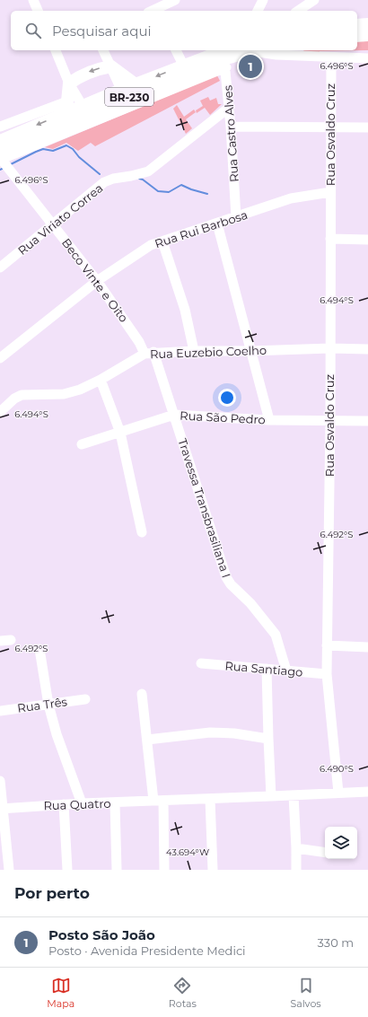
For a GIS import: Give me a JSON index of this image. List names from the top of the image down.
{
  "streets": {
    "main road": ["BR-230"],
    "street": [
      "Rua Castro Alves",
      "Rua Osvaldo Cruz",
      "Rua Viriato Correa",
      "Rua Rui Barbosa",
      "Beco Vinte e Oito",
      "Rua Euzebio Coelho",
      "Rua São Pedro",
      "Travessa Transbrasiliana I",
      "Rua Santiago",
      "Rua Três",
      "Rua Quatro"
    ]
  },
  "crossings": [
    ["BR-230", "Rua Castro Alves"],
    ["BR-230", "Beco Vinte e Oito"],
    ["Rua Castro Alves", "Rua Viriato Correa"],
    ["Rua Castro Alves", "Rua Rui Barbosa"],
    ["Rua Osvaldo Cruz", "Rua Rui Barbosa"],
    ["Rua Osvaldo Cruz", "Rua Euzebio Coelho"],
    ["Rua Osvaldo Cruz", "Rua São Pedro"],
    ["Rua Osvaldo Cruz", "Rua Santiago"],
    ["Rua Osvaldo Cruz", "Rua Quatro"],
    ["Rua Viriato Correa", "Beco Vinte e Oito"],
    ["Rua Rui Barbosa", "Beco Vinte e Oito"],
    ["Beco Vinte e Oito", "Rua Euzebio Coelho"],
    ["Beco Vinte e Oito", "Travessa Transbrasiliana I"],
    ["Rua Euzebio Coelho", "Travessa Transbrasiliana I"],
    ["Rua São Pedro", "Travessa Transbrasiliana I"],
    ["Travessa Transbrasiliana I", "Rua Santiago"]
  ],
  "page": {
    "search": "Pesquisar aqui",
    "pins": "1",
    "heading": "Por perto",
    "list": [
      {
        "mark": "1",
        "name": "Posto São João",
        "note": "Posto · Avenida Presidente Medici",
        "value": "330 m"
      }
    ],
    "nav": ["Mapa", "Rotas", "Salvos"]
  },
  "coordinates": [
    "6.496°S",
    "6.494°S",
    "6.492°S",
    "6.490°S",
    "43.694°W"
  ]
}
